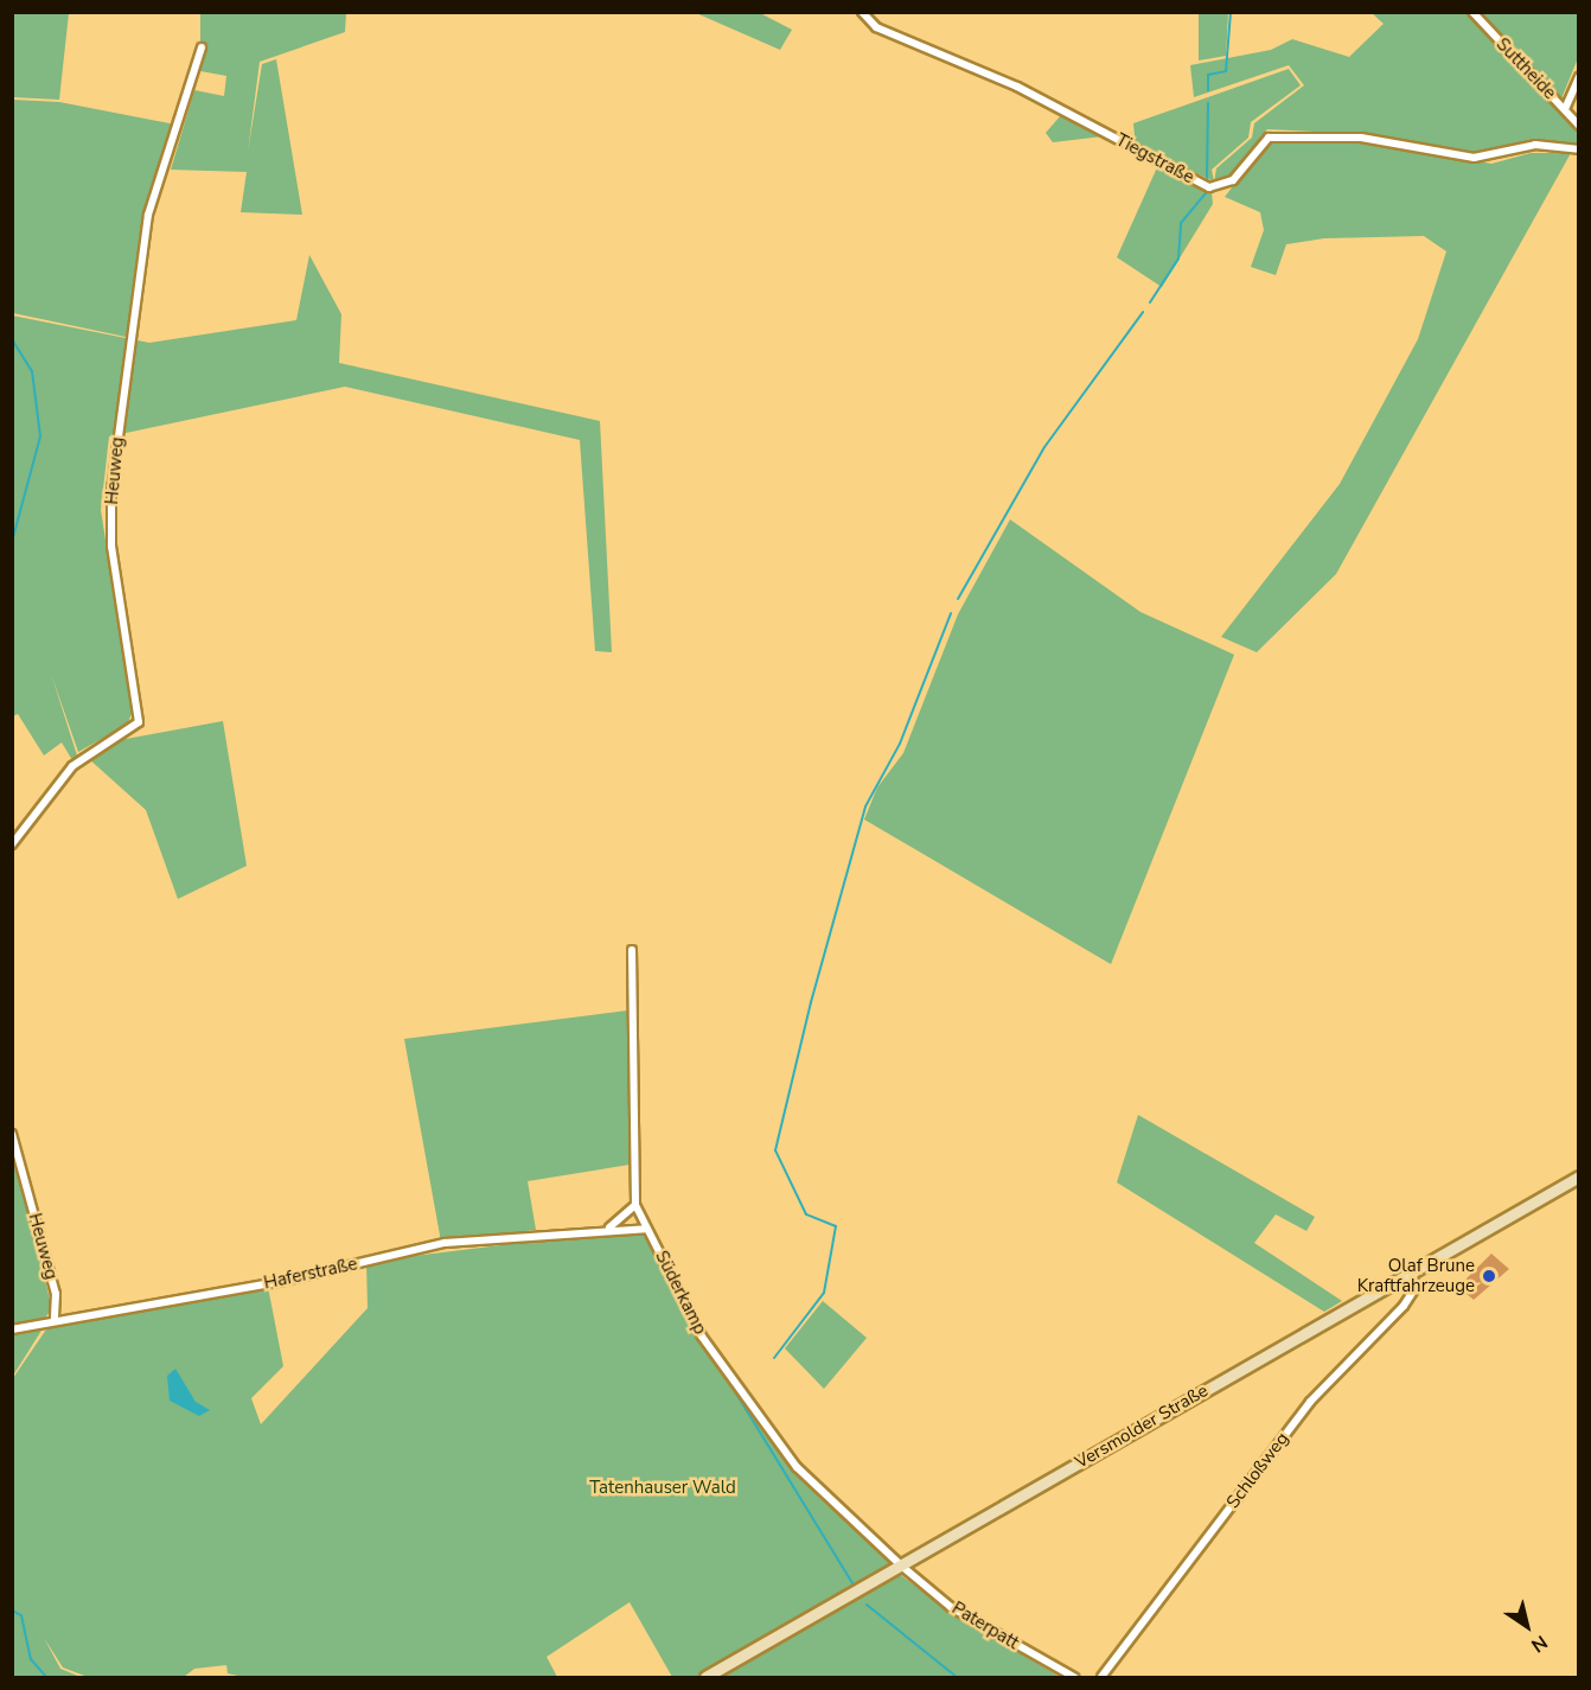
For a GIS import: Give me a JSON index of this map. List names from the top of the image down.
{
  "streets": {
    "main road": ["Versmolder Straße"],
    "street": [
      "Suttheide",
      "Tiegstraße",
      "Heuweg",
      "Haferstraße",
      "Süderkamp",
      "Schloßweg",
      "Paterpatt"
    ]
  },
  "crossings": [
    ["Heuweg", "Haferstraße"],
    ["Haferstraße", "Süderkamp"],
    ["Süderkamp", "Versmolder Straße"],
    ["Süderkamp", "Paterpatt"],
    ["Versmolder Straße", "Schloßweg"],
    ["Versmolder Straße", "Paterpatt"]
  ],
  "parks": ["Tatenhauser Wald"],
  "places": ["Olaf Brune Kraftfahrzeuge"],
  "north": "bottom right"
}
